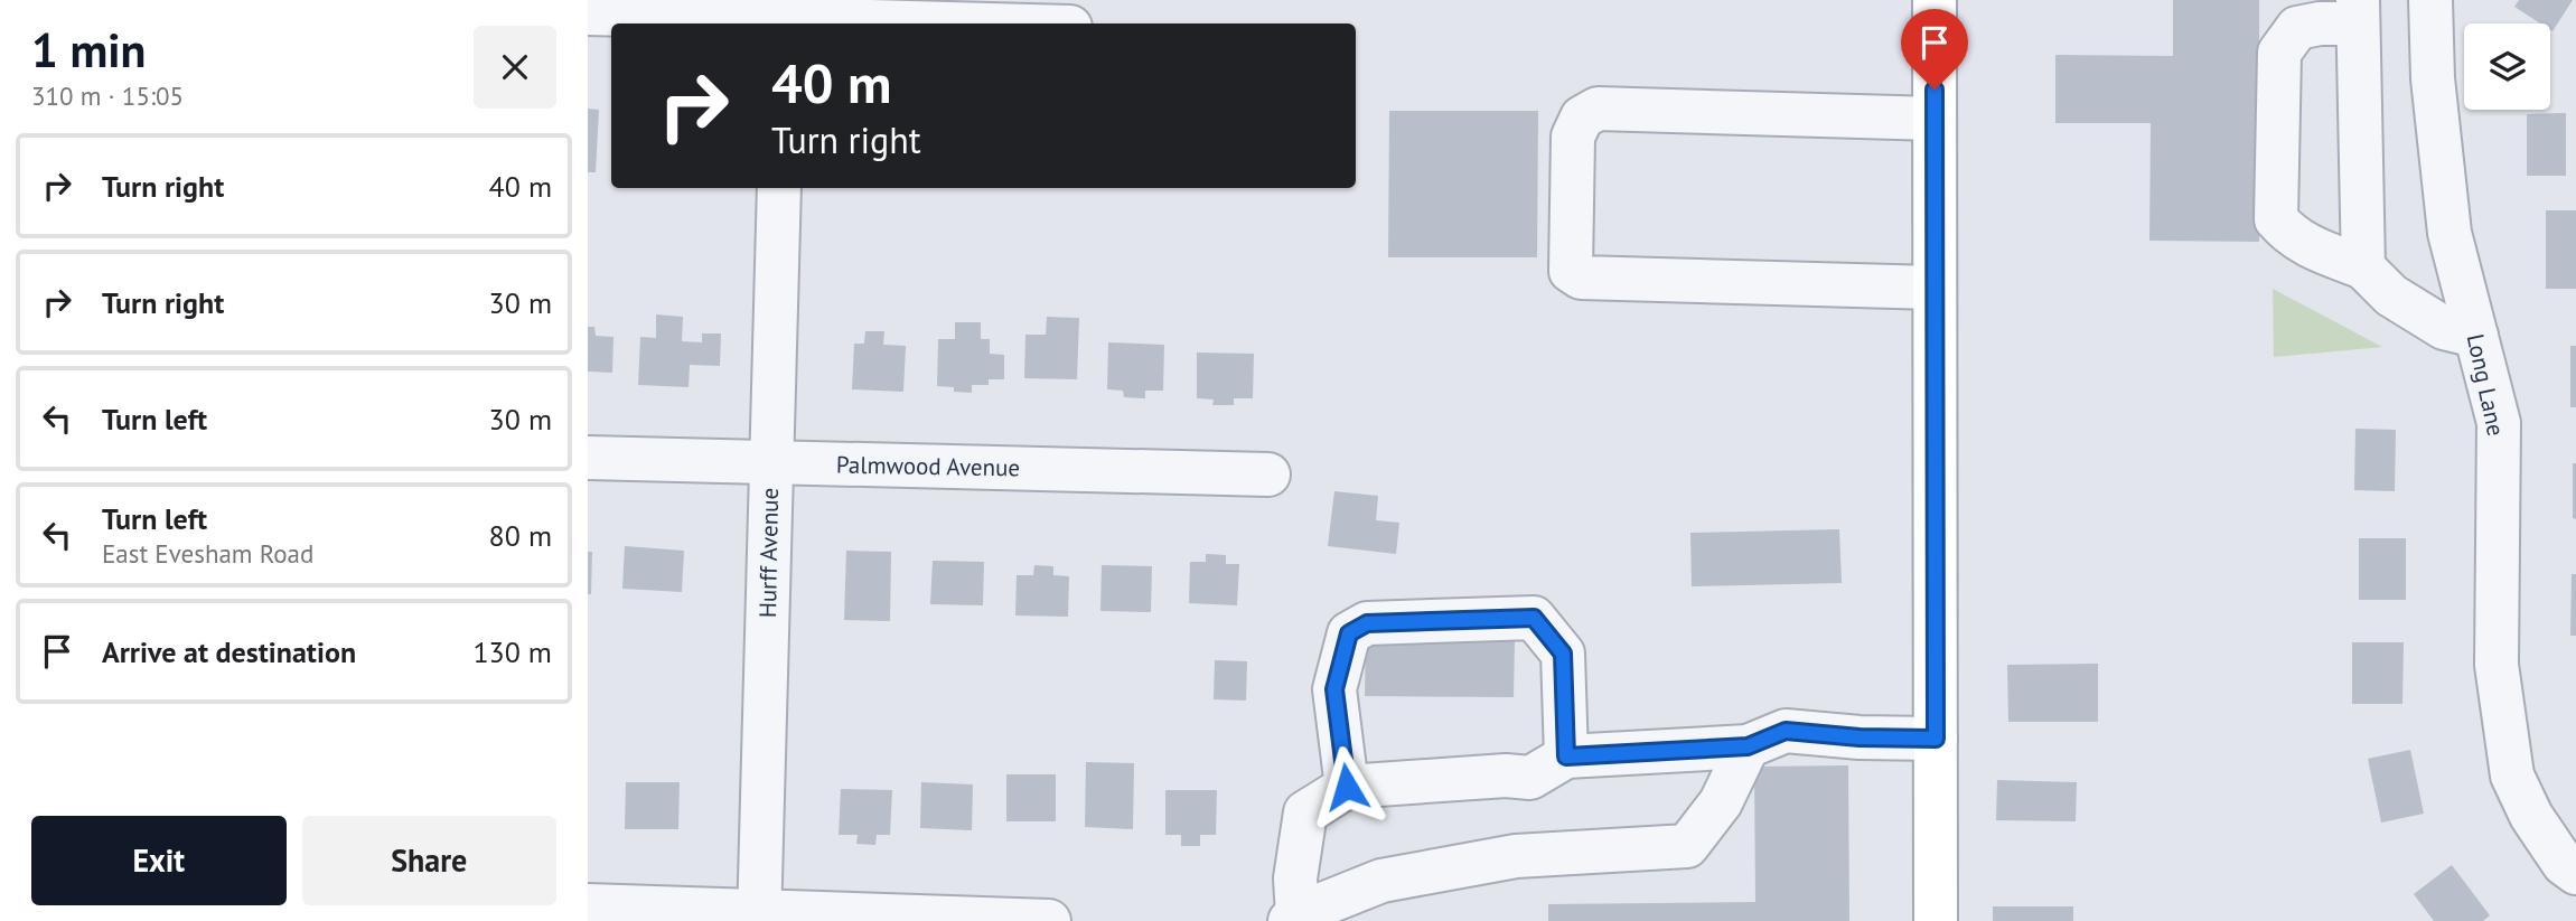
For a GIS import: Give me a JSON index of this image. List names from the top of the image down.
{
  "streets": {
    "street": ["Long Lane", "Palmwood Avenue", "Hurff Avenue"]
  },
  "crossings": [
    ["Palmwood Avenue", "Hurff Avenue"]
  ],
  "page": {
    "heading": ["1 min", "310 m · 15:05"],
    "turn": ["40 m", "Turn right"],
    "list": [
      {
        "name": "Turn right",
        "value": "40 m"
      },
      {
        "name": "Turn right",
        "value": "30 m"
      },
      {
        "name": "Turn left",
        "value": "30 m"
      },
      {
        "name": "Turn left",
        "note": "East Evesham Road",
        "value": "80 m"
      },
      {
        "name": "Arrive at destination",
        "value": "130 m"
      }
    ],
    "buttons": ["Exit", "Share"]
  }
}
